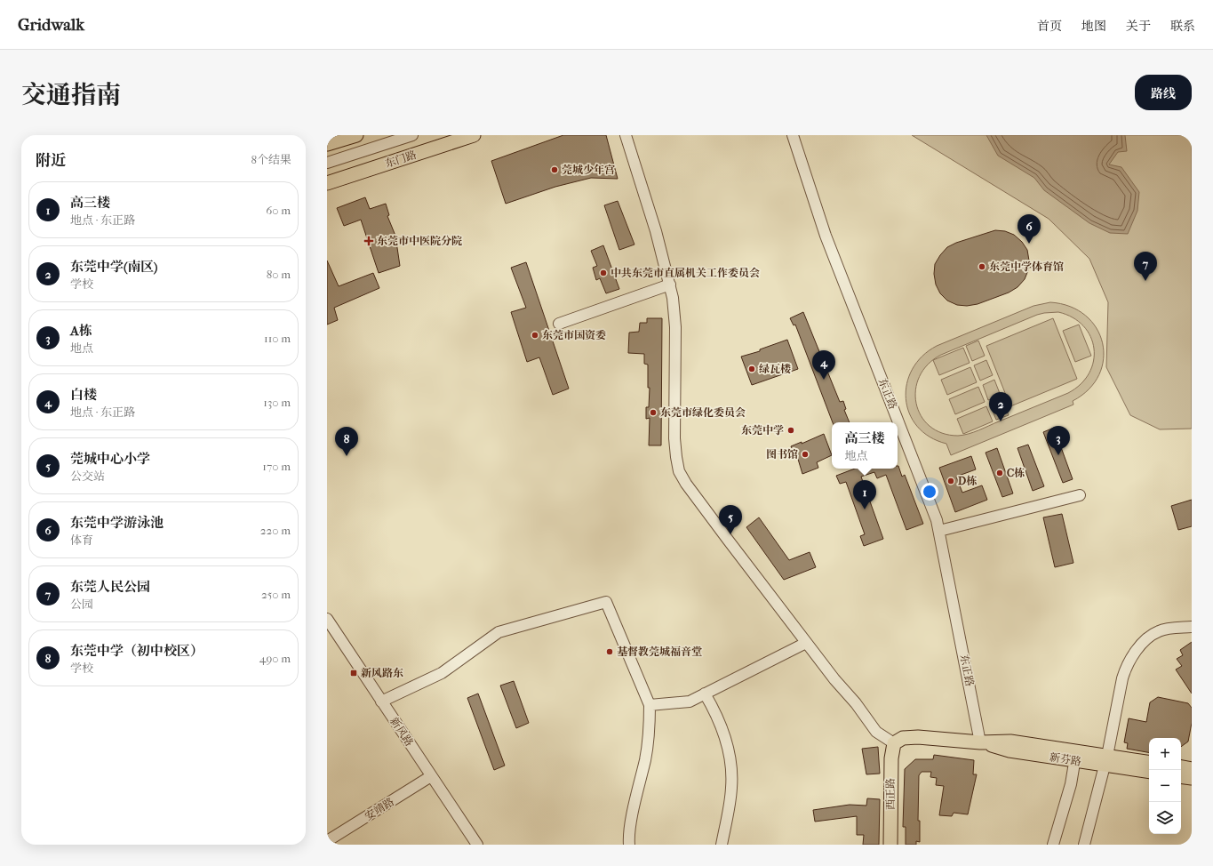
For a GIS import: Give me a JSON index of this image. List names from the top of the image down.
{
  "streets": {
    "main road": ["东门路", "新芬路", "西正路"],
    "street": ["东正路", "新风路", "安靖路"]
  },
  "crossings": [
    ["东正路", "新芬路"],
    ["新风路", "安靖路"],
    ["新芬路", "西正路"]
  ],
  "places": {
    "other": [
      "莞城少年宫",
      "东莞中学体育馆",
      "中共东莞市直属机关工作委员会",
      "东莞市国资委",
      "绿瓦楼",
      "东莞市绿化委员会",
      "东莞中学",
      "图书馆",
      "C栋",
      "D栋",
      "基督教莞城福音堂"
    ],
    "health": ["东莞市中医院分院"],
    "transit": ["新风路东"]
  },
  "page": {
    "header": "Gridwalk",
    "nav": [
      "首页",
      "地图",
      "关于",
      "联系"
    ],
    "title": "交通指南",
    "buttons": "路线",
    "heading": ["附近", "8个结果"],
    "list": [
      {
        "mark": "1",
        "name": "高三楼",
        "note": "地点 · 东正路",
        "value": "60 m"
      },
      {
        "mark": "2",
        "name": "东莞中学(南区)",
        "note": "学校",
        "value": "80 m"
      },
      {
        "mark": "3",
        "name": "A栋",
        "note": "地点",
        "value": "110 m"
      },
      {
        "mark": "4",
        "name": "白楼",
        "note": "地点 · 东正路",
        "value": "130 m"
      },
      {
        "mark": "5",
        "name": "莞城中心小学",
        "note": "公交站",
        "value": "170 m"
      },
      {
        "mark": "6",
        "name": "东莞中学游泳池",
        "note": "体育",
        "value": "220 m"
      },
      {
        "mark": "7",
        "name": "东莞人民公园",
        "note": "公园",
        "value": "250 m"
      },
      {
        "mark": "8",
        "name": "东莞中学（初中校区）",
        "note": "学校",
        "value": "490 m"
      }
    ],
    "pins": [
      "6",
      "7",
      "4",
      "2",
      "3",
      "8",
      "1",
      "5"
    ],
    "popup": ["高三楼", "地点"],
    "map_buttons": ["+", "−"]
  }
}
